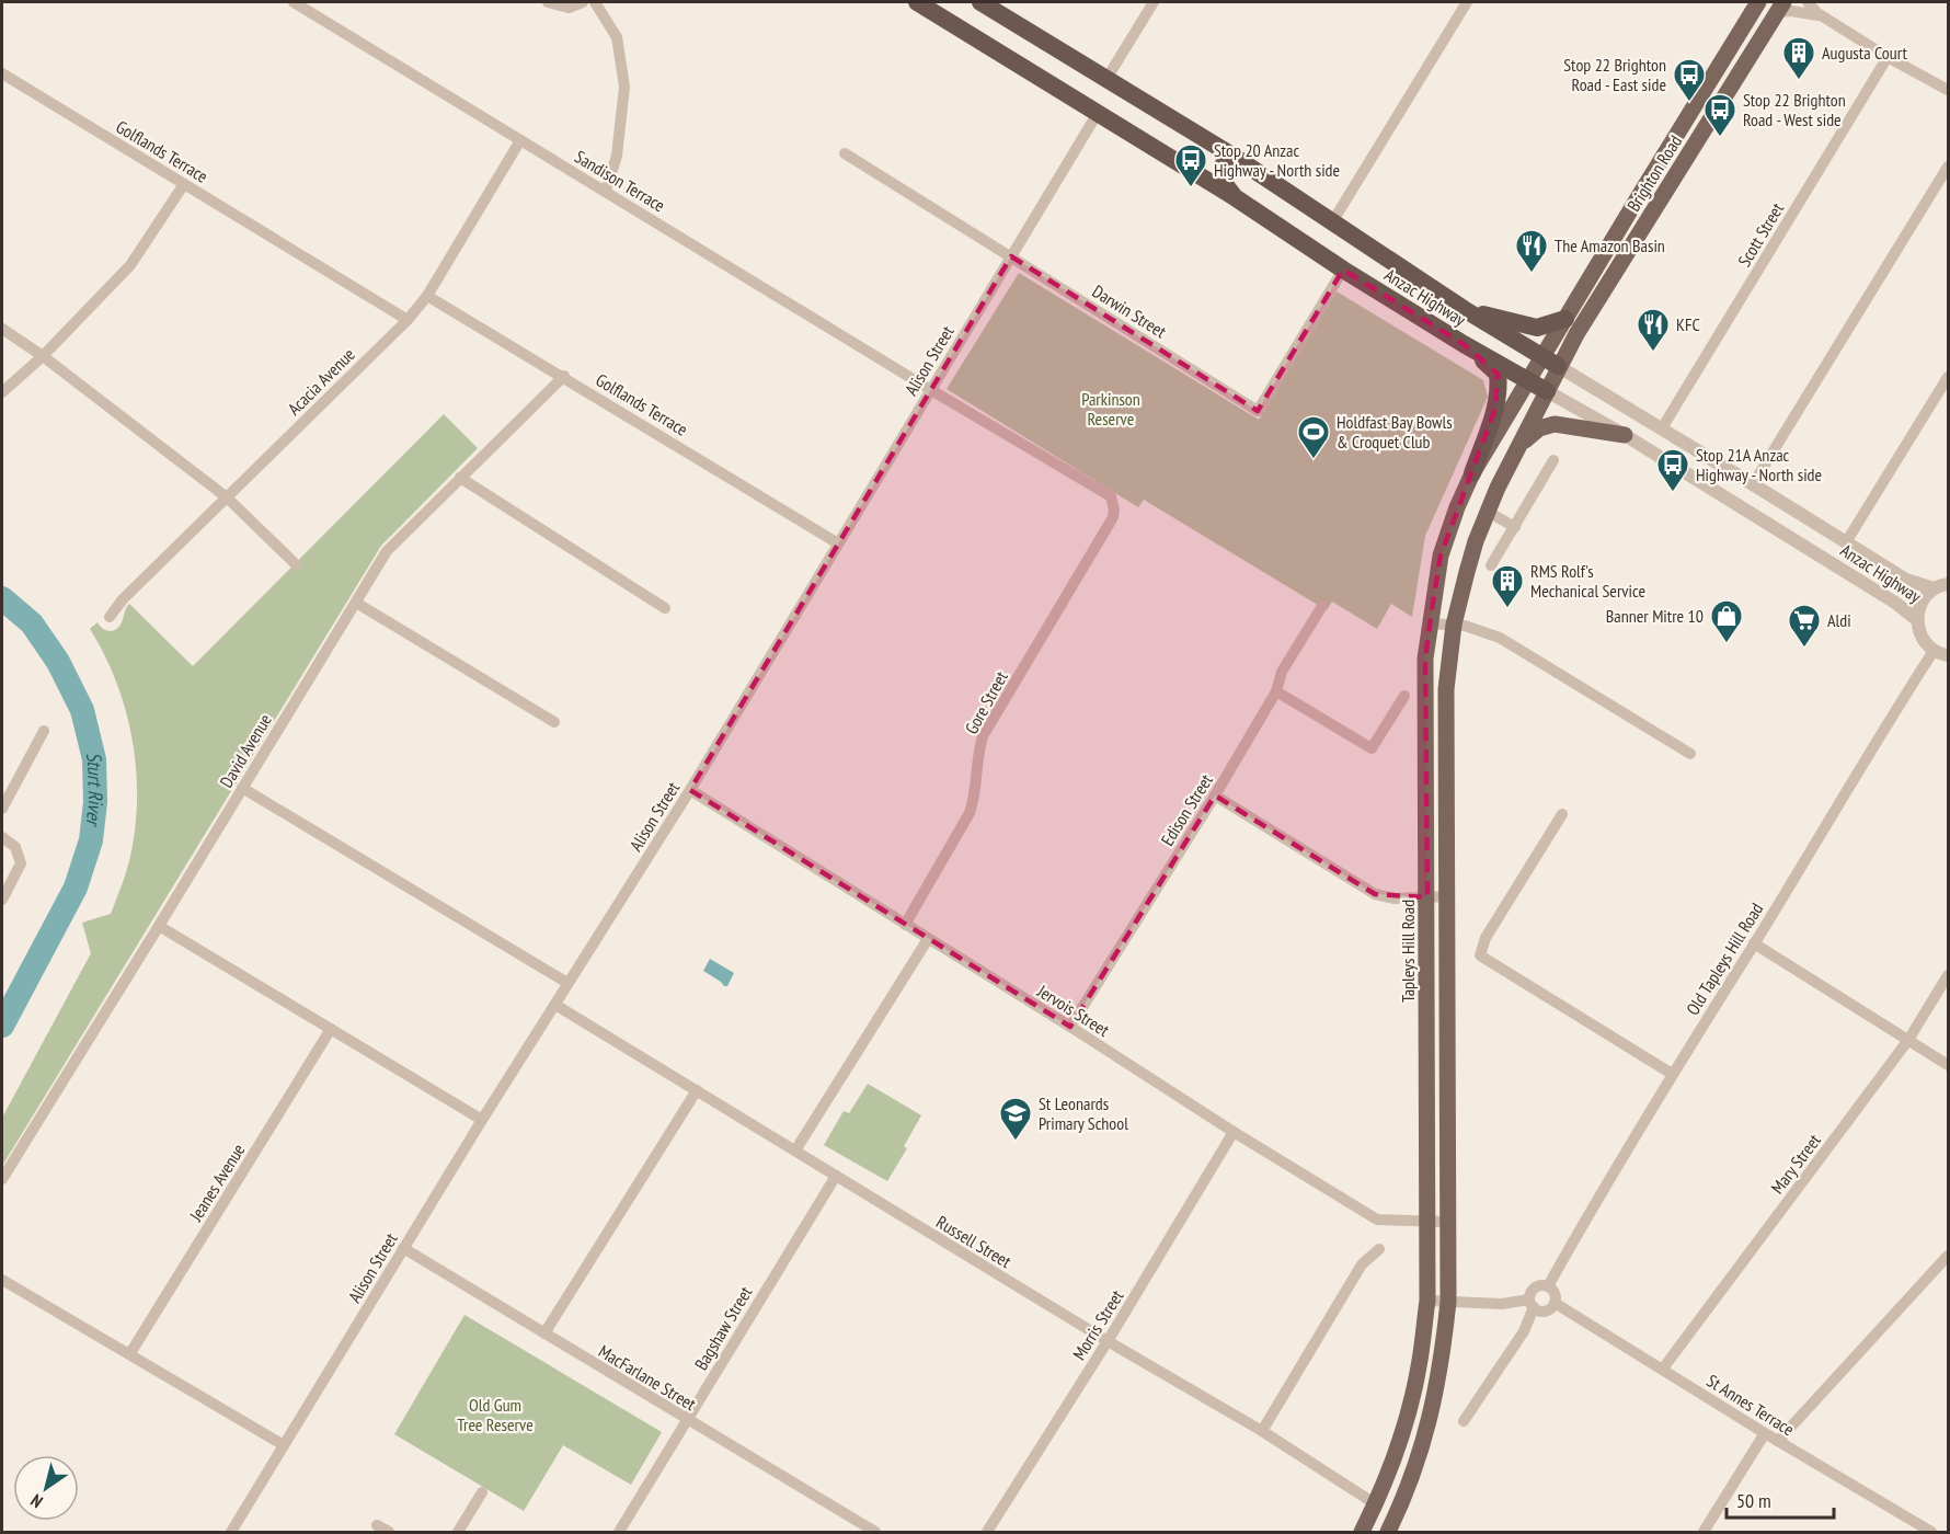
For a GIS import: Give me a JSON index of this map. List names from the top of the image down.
{
  "streets": {
    "highway": ["Anzac Highway"],
    "main road": ["Brighton Road", "Tapleys Hill Road"],
    "street": [
      "Golflands Terrace",
      "Sandison Terrace",
      "Scott Street",
      "Darwin Street",
      "Alison Street",
      "Acacia Avenue",
      "Gore Street",
      "David Avenue",
      "Edison Street",
      "Old Tapleys Hill Road",
      "Jervois Street",
      "Mary Street",
      "Jeanes Avenue",
      "Russell Street",
      "Morris Street",
      "Bagshaw Street",
      "MacFarlane Street",
      "St Annes Terrace"
    ]
  },
  "crossings": [
    ["Golflands Terrace", "Alison Street"],
    ["Golflands Terrace", "Acacia Avenue"],
    ["Golflands Terrace", "David Avenue"],
    ["Brighton Road", "Anzac Highway"],
    ["Brighton Road", "Tapleys Hill Road"],
    ["Sandison Terrace", "Alison Street"],
    ["Sandison Terrace", "Acacia Avenue"],
    ["Sandison Terrace", "Gore Street"],
    ["Scott Street", "Anzac Highway"],
    ["Anzac Highway", "Darwin Street"],
    ["Anzac Highway", "Alison Street"],
    ["Anzac Highway", "Tapleys Hill Road"],
    ["Darwin Street", "Alison Street"],
    ["Alison Street", "Jervois Street"],
    ["Alison Street", "Russell Street"],
    ["Alison Street", "MacFarlane Street"],
    ["Gore Street", "Jervois Street"],
    ["Edison Street", "Jervois Street"],
    ["Tapleys Hill Road", "Jervois Street"],
    ["Tapleys Hill Road", "Russell Street"],
    ["Old Tapleys Hill Road", "St Annes Terrace"],
    ["Jervois Street", "Morris Street"],
    ["Mary Street", "St Annes Terrace"],
    ["Russell Street", "Morris Street"],
    ["Russell Street", "Bagshaw Street"],
    ["Bagshaw Street", "MacFarlane Street"]
  ],
  "water": ["Sturt River"],
  "parks": ["Parkinson Reserve", "Old Gum Tree Reserve"],
  "places": {
    "building": ["Augusta Court", "RMS Rolf's Mechanical Service"],
    "bus stop": [
      "Stop 22 Brighton Road - East side",
      "Stop 22 Brighton Road - West side",
      "Stop 20 Anzac Highway - North side",
      "Stop 21A Anzac Highway - North side"
    ],
    "restaurant": ["The Amazon Basin", "KFC"],
    "sports": ["Holdfast Bay Bowls & Croquet Club"],
    "shop": ["Banner Mitre 10"],
    "supermarket": ["Aldi"],
    "school or university": ["St Leonards Primary School"]
  },
  "scale_bar": "50 m",
  "north": "bottom left"
}
